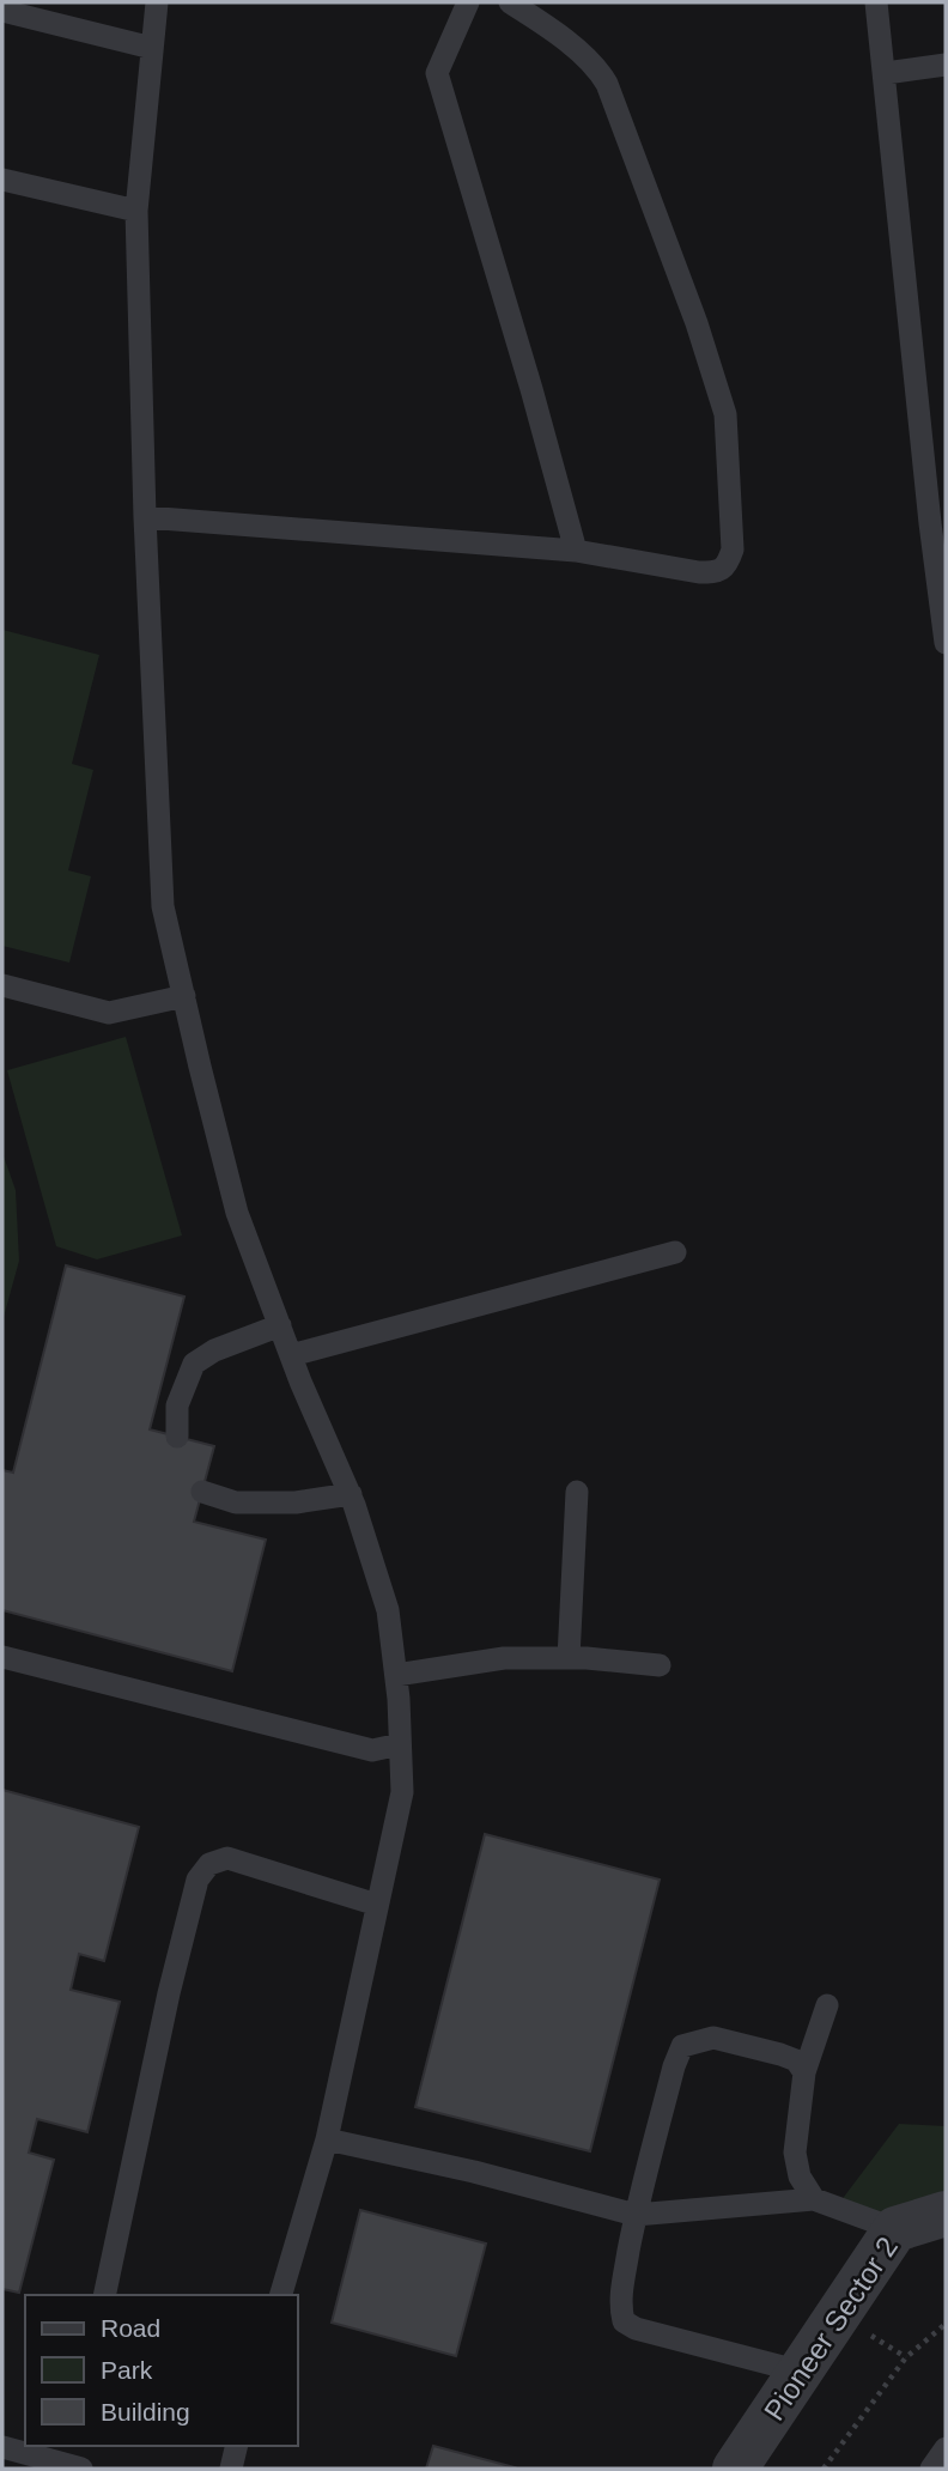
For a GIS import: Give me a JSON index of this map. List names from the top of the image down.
{
  "streets": {
    "street": ["Pioneer Sector 2"]
  },
  "legend": ["Road", "Park", "Building"]
}
